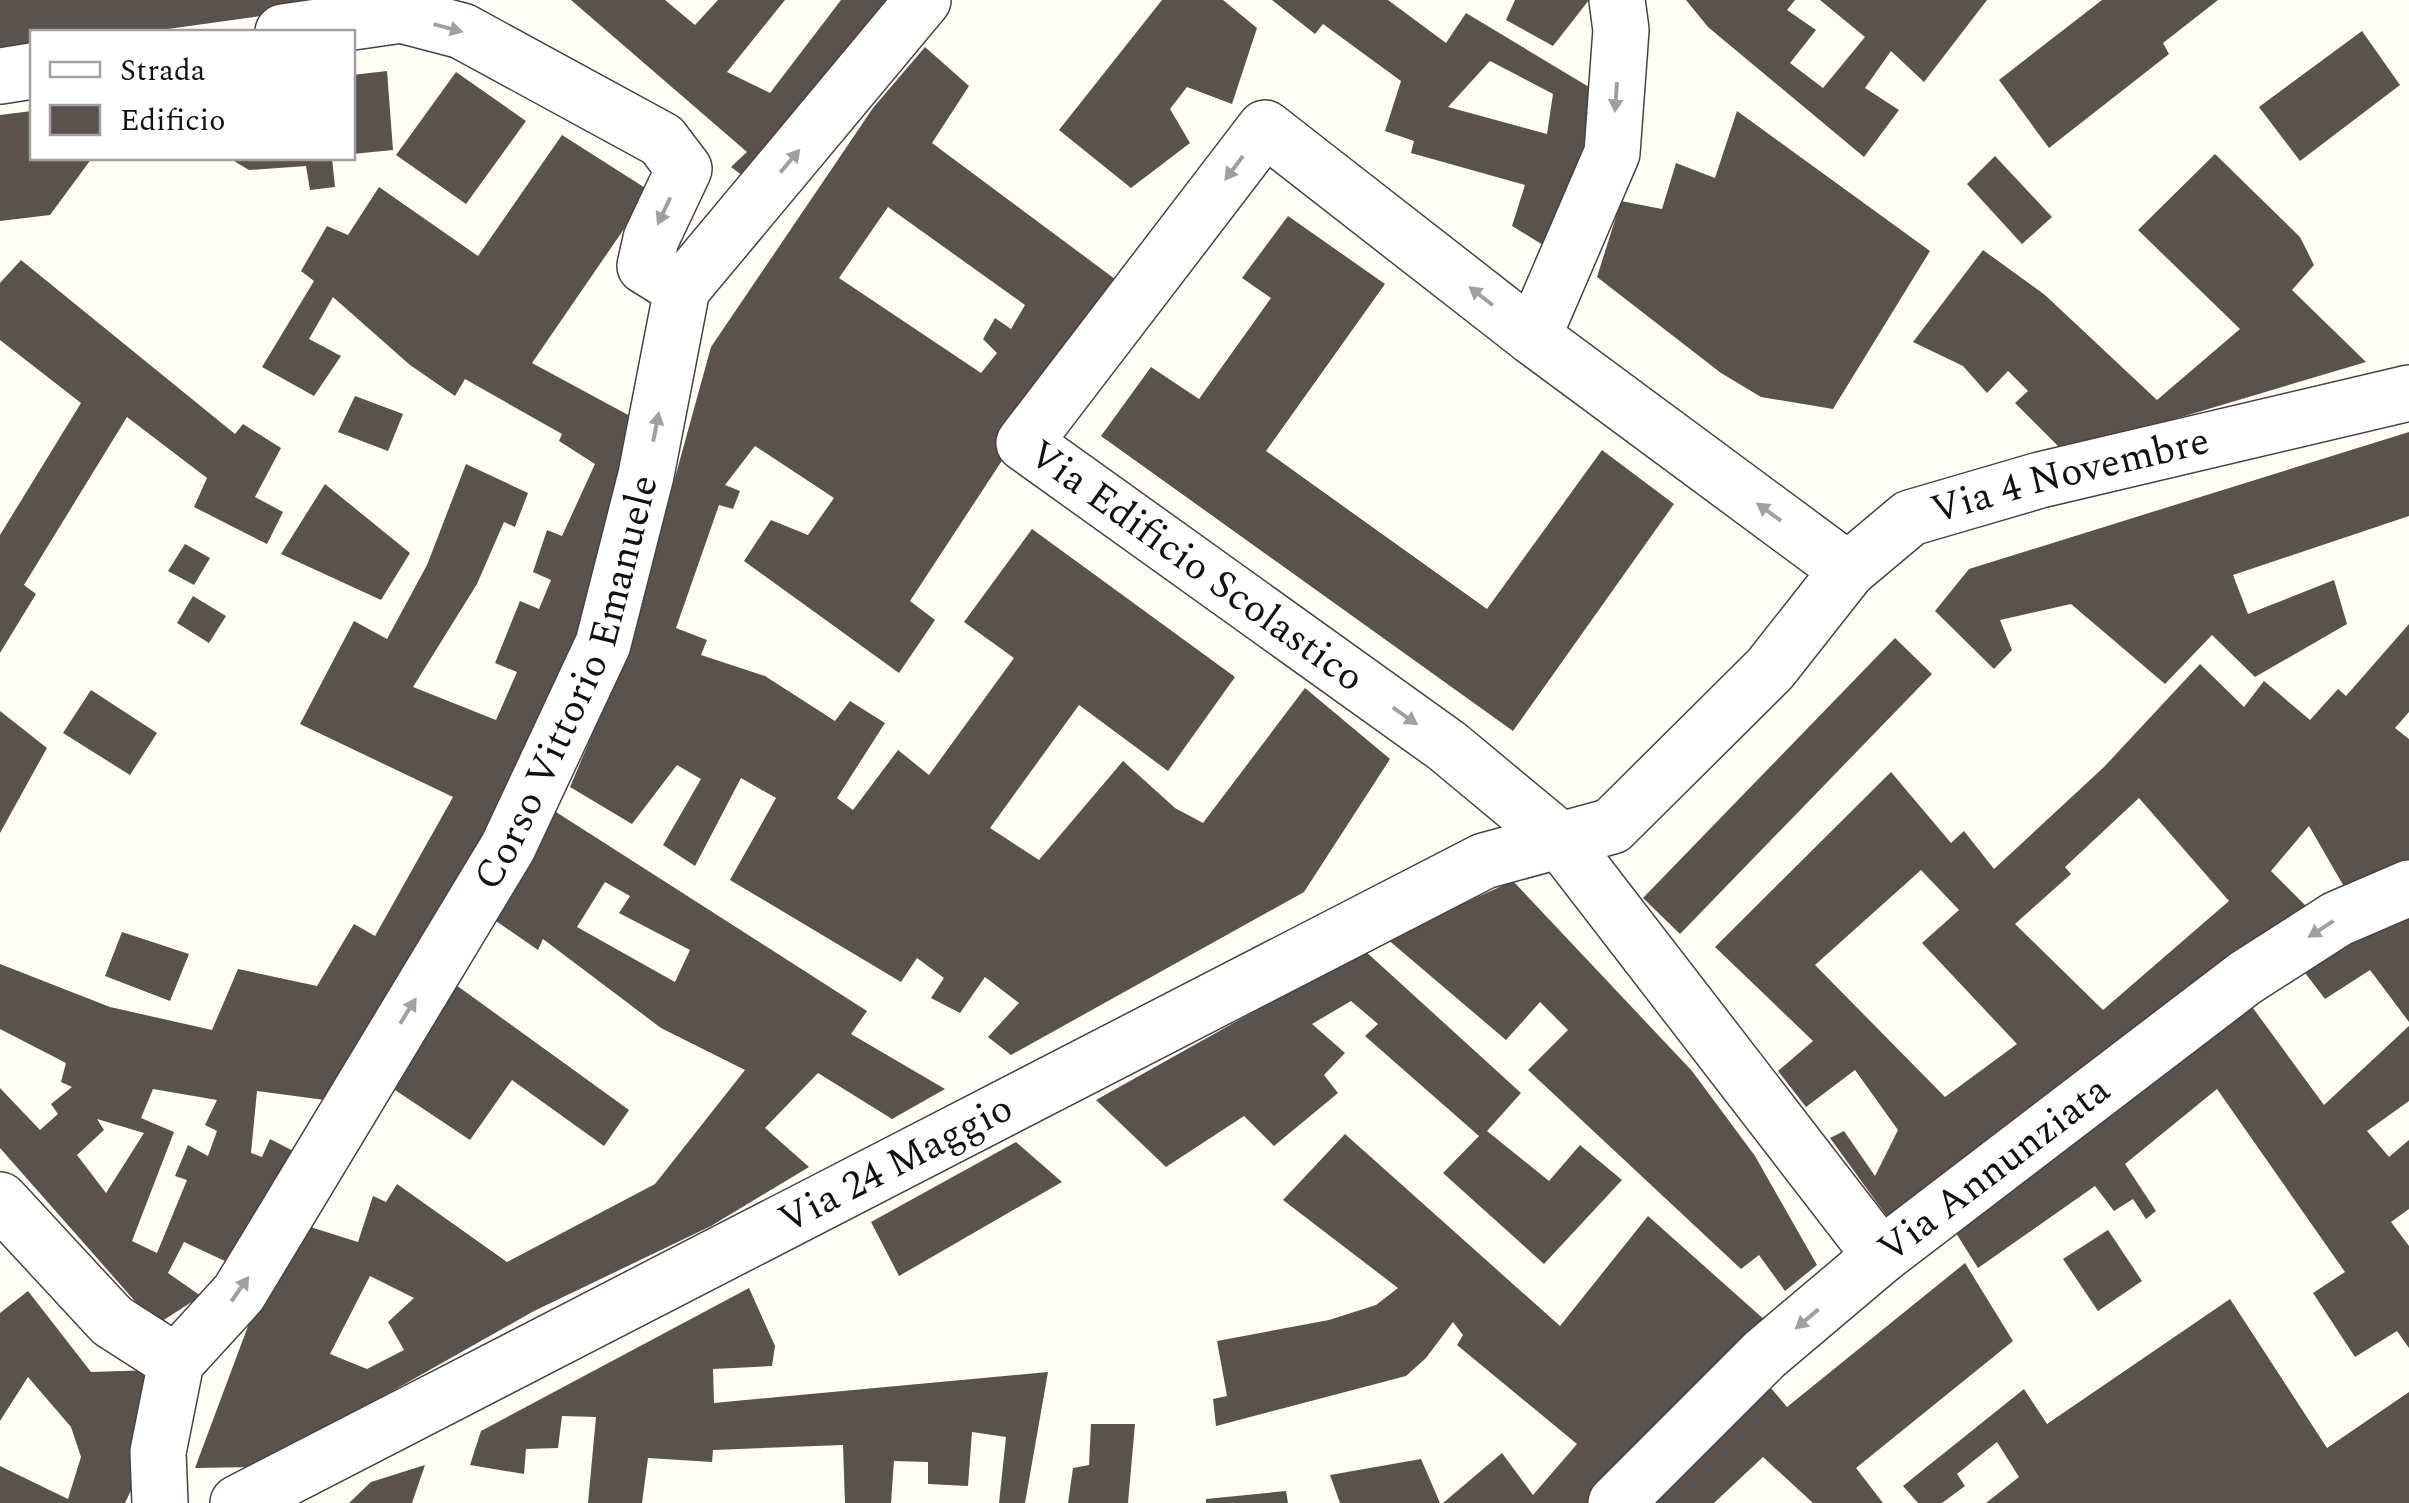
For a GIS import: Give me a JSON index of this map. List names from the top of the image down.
{
  "streets": {
    "street": [
      "Via 4 Novembre",
      "Via Edificio Scolastico",
      "Corso Vittorio Emanuele",
      "Via 24 Maggio",
      "Via Annunziata"
    ]
  },
  "crossings": [
    ["Via 4 Novembre", "Via Edificio Scolastico"],
    ["Via 4 Novembre", "Via 24 Maggio"],
    ["Via Edificio Scolastico", "Via 24 Maggio"],
    ["Via Edificio Scolastico", "Via Annunziata"]
  ],
  "one_way": ["Corso Vittorio Emanuele", "Via Annunziata"],
  "legend": ["Strada", "Edificio"]
}
